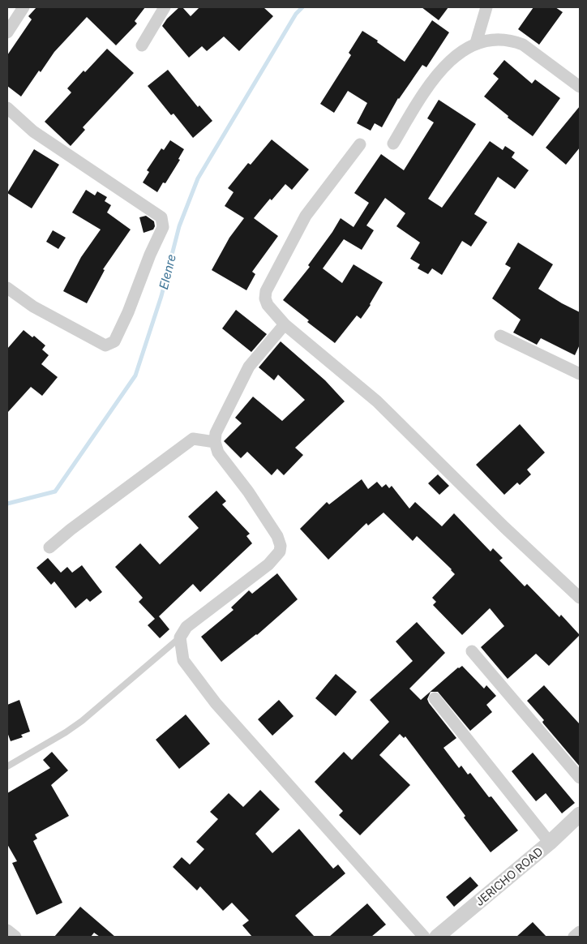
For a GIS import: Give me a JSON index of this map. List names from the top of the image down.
{
  "streets": {
    "street": ["JERICHO ROAD"]
  },
  "water": ["Elenre"]
}
